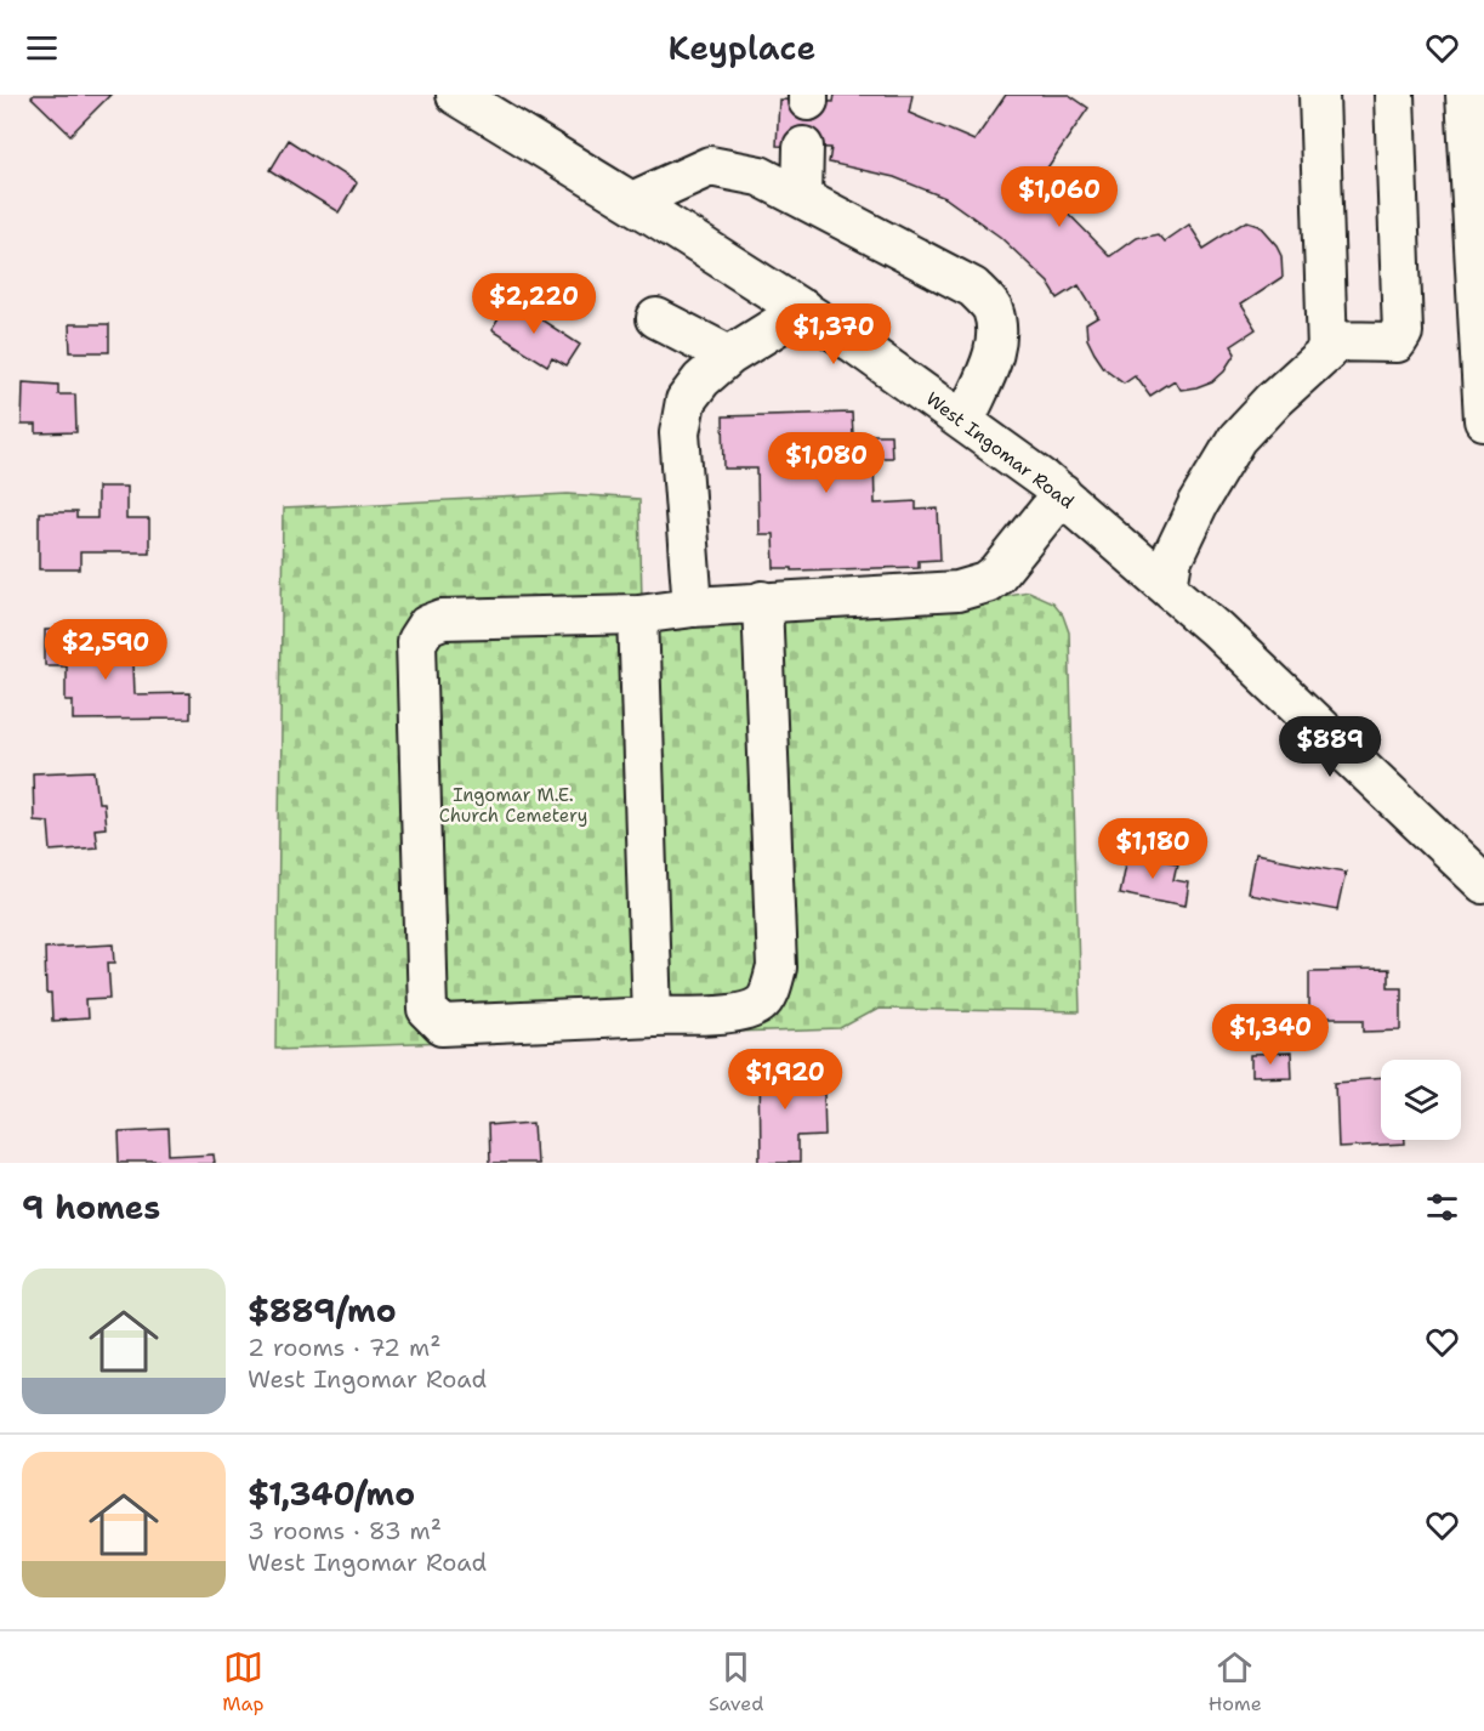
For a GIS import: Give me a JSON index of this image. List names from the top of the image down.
{
  "streets": {
    "street": ["West Ingomar Road"]
  },
  "parks": ["Ingomar M.E. Church Cemetery"],
  "page": {
    "header": "Keyplace",
    "price": [
      "$1,060",
      "$2,220",
      "$1,370",
      "$1,080",
      "$2,590",
      "$889",
      "$1,180",
      "$1,340",
      "$1,920"
    ],
    "heading": "9 homes",
    "list": [
      {
        "name": "$889/mo",
        "note": "2 rooms · 72 m² · West Ingomar Road"
      },
      {
        "name": "$1,340/mo",
        "note": "3 rooms · 83 m² · West Ingomar Road"
      }
    ],
    "tabs": ["Map", "Saved", "Home"]
  }
}
